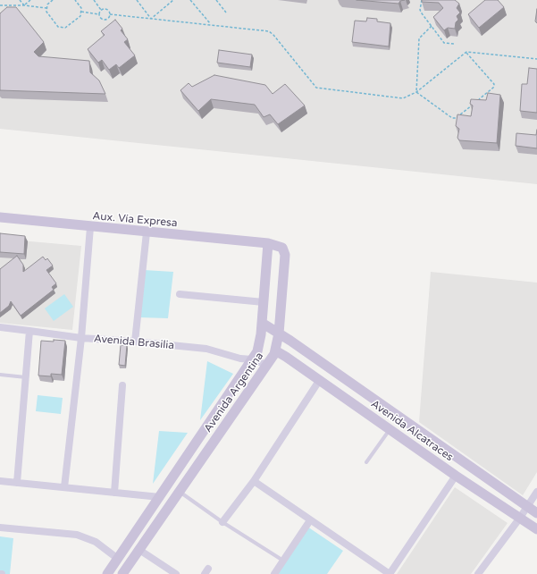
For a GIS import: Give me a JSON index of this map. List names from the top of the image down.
{
  "streets": {
    "main road": ["Aux. Vía Expresa", "Avenida Argentina", "Avenida Alcatraces"],
    "street": ["Avenida Brasilia"]
  },
  "crossings": [
    ["Aux. Vía Expresa", "Avenida Argentina"],
    ["Avenida Brasilia", "Avenida Argentina"],
    ["Avenida Argentina", "Avenida Alcatraces"]
  ]
}
